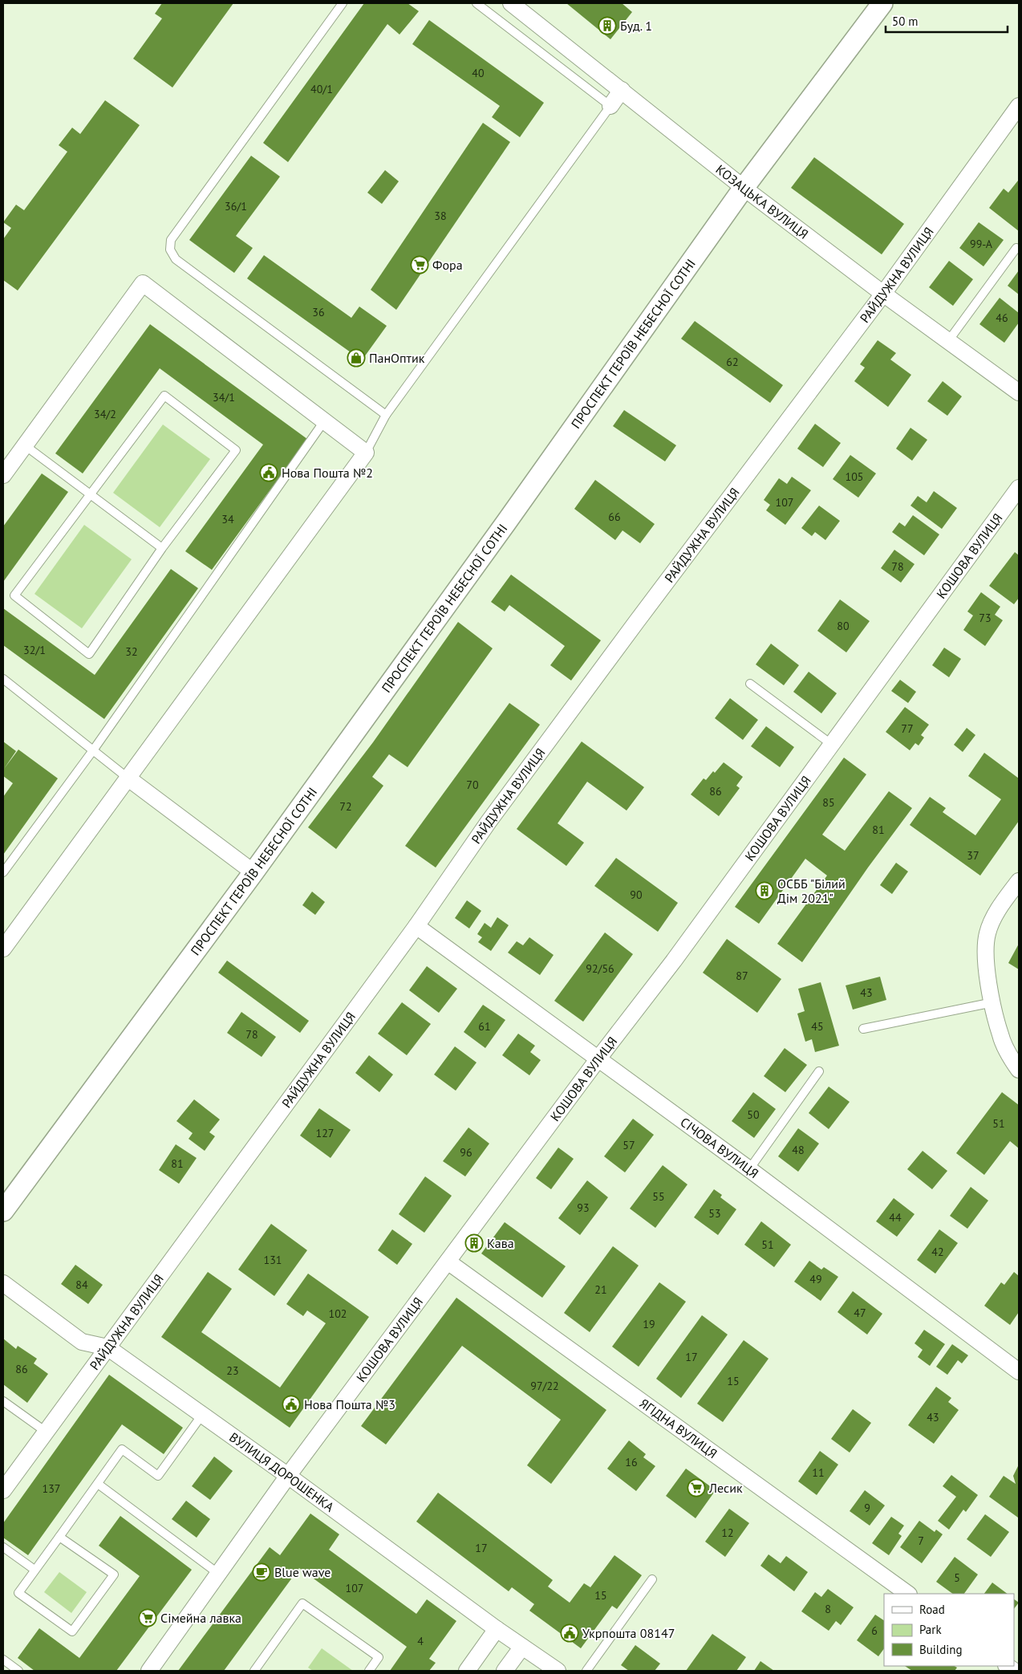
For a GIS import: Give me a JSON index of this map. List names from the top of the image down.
{
  "streets": {
    "street": [
      "КОЗАЦЬКА ВУЛИЦЯ",
      "РАЙДУЖНА ВУЛИЦЯ",
      "ПРОСПЕКТ ГЕРОЇВ НЕБЕСНОЇ СОТНІ",
      "КОШОВА ВУЛИЦЯ",
      "СІЧОВА ВУЛИЦЯ",
      "ЯГІДНА ВУЛИЦЯ",
      "ВУЛИЦЯ ДОРОШЕНКА"
    ]
  },
  "crossings": [
    ["КОЗАЦЬКА ВУЛИЦЯ", "РАЙДУЖНА ВУЛИЦЯ"],
    ["КОЗАЦЬКА ВУЛИЦЯ", "ПРОСПЕКТ ГЕРОЇВ НЕБЕСНОЇ СОТНІ"],
    ["РАЙДУЖНА ВУЛИЦЯ", "СІЧОВА ВУЛИЦЯ"],
    ["РАЙДУЖНА ВУЛИЦЯ", "ВУЛИЦЯ ДОРОШЕНКА"],
    ["КОШОВА ВУЛИЦЯ", "СІЧОВА ВУЛИЦЯ"],
    ["КОШОВА ВУЛИЦЯ", "ЯГІДНА ВУЛИЦЯ"],
    ["КОШОВА ВУЛИЦЯ", "ВУЛИЦЯ ДОРОШЕНКА"]
  ],
  "places": {
    "building": ["Буд. 1", "ОСББ \"Білий Дім 2021\"", "Кава"],
    "supermarket": ["Фора", "Лесик", "Сімейна лавка"],
    "shop": ["ПанОптик"],
    "public building": ["Нова Пошта №2", "Нова Пошта №3", "Укрпошта 08147"],
    "cafe": ["Blue wave"]
  },
  "house_numbers": [
    "40",
    "40/1",
    "36/1",
    "38",
    "99-А",
    "36",
    "46",
    "62",
    "34/1",
    "34/2",
    "105",
    "107",
    "66",
    "34",
    "78",
    "73",
    "80",
    "32/1",
    "32",
    "77",
    "70",
    "86",
    "85",
    "72",
    "81",
    "37",
    "90",
    "92/56",
    "87",
    "43",
    "61",
    "45",
    "78",
    "50",
    "51",
    "127",
    "57",
    "48",
    "96",
    "81",
    "55",
    "93",
    "53",
    "44",
    "51",
    "42",
    "131",
    "49",
    "84",
    "21",
    "47",
    "102",
    "19",
    "17",
    "86",
    "23",
    "15",
    "97/22",
    "43",
    "16",
    "11",
    "137",
    "9",
    "12",
    "7",
    "17",
    "5",
    "107",
    "15",
    "8",
    "6",
    "4"
  ],
  "legend": ["Road", "Park", "Building"],
  "scale_bar": "50 m"
}
